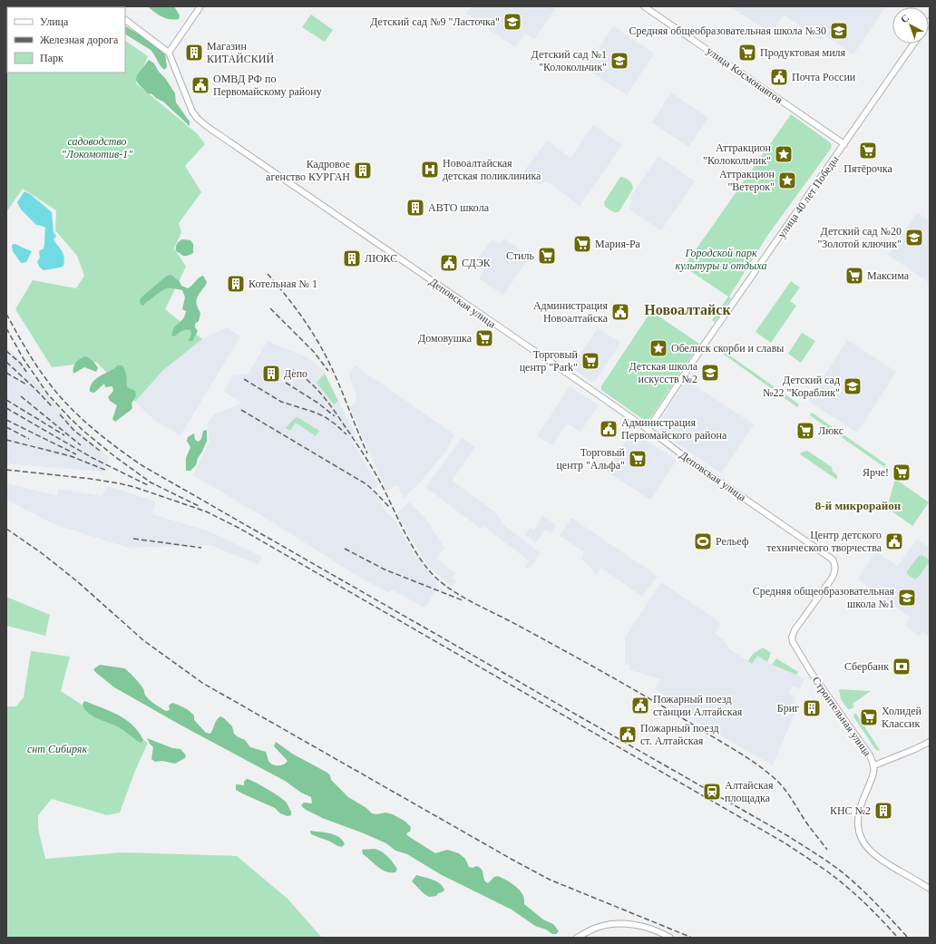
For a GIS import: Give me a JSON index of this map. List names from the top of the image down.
{
  "streets": {
    "street": [
      "улица Космонавтов",
      "улица 40 лет Победы",
      "Деповская улица",
      "Строительная улица"
    ]
  },
  "crossings": [
    ["улица Космонавтов", "улица 40 лет Победы"],
    ["улица 40 лет Победы", "Деповская улица"],
    ["Деповская улица", "Строительная улица"]
  ],
  "districts": ["Новоалтайск", "8-й микрорайон"],
  "parks": ["садоводство \"Локомотив-1\"", "Городской парк культуры и отдыха", "снт Сибиряк"],
  "places": {
    "school or university": [
      "Детский сад №9 \"Ласточка\"",
      "Средняя общеобразовательная школа №30",
      "Детский сад №1 \"Колокольчик\"",
      "Детский сад №20 \"Золотой ключик\"",
      "Детская школа искусств №2",
      "Детский сад №22 \"Кораблик\"",
      "Средняя общеобразовательная школа №1"
    ],
    "building": [
      "Магазин КИТАЙСКИЙ",
      "Кадровое агенство КУРГАН",
      "АВТО школа",
      "ЛЮКС",
      "Котельная № 1",
      "Депо",
      "Бриг",
      "КНС №2"
    ],
    "supermarket": [
      "Продуктовая миля",
      "Пятёрочка",
      "Мария-Ра",
      "Стиль",
      "Максима",
      "Домовушка",
      "Торговый центр \"Park\"",
      "Люкс",
      "Торговый центр \"Альфа\"",
      "Ярче!",
      "Холидей Классик"
    ],
    "public building": [
      "Почта России",
      "ОМВД РФ по Первомайскому району",
      "СДЭК",
      "Администрация Новоалтайска",
      "Администрация Первомайского района",
      "Центр детского технического творчества",
      "Пожарный поезд станции Алтайская",
      "Пожарный поезд ст. Алтайская"
    ],
    "place": ["Аттракцион \"Колокольчик\"", "Аттракцион \"Ветерок\"", "Обелиск скорби и славы"],
    "hospital": ["Новоалтайская детская поликлиника"],
    "sports": ["Рельеф"],
    "bank": ["Сбербанк"],
    "station": ["Алтайская площадка"]
  },
  "legend": ["Улица", "Железная дорога", "Парк"],
  "north": "top left"
}
